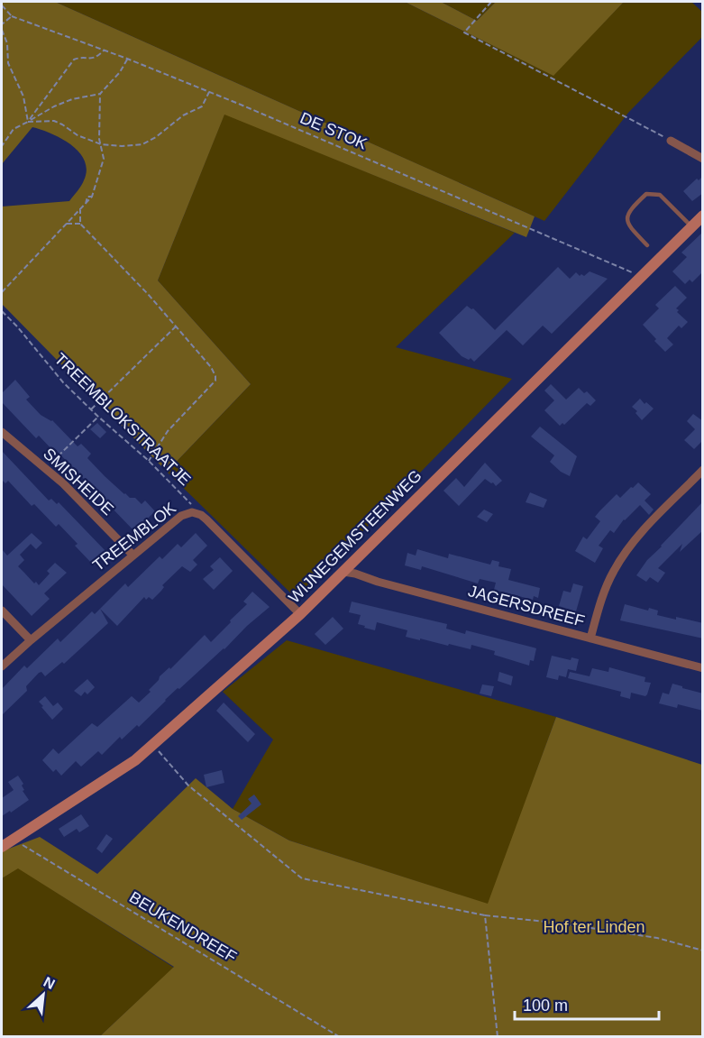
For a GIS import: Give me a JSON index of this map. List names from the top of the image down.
{
  "streets": {
    "street": [
      "SMISHEIDE",
      "TREEMBLOK",
      "WIJNEGEMSTEENWEG",
      "JAGERSDREEF"
    ],
    "path": ["DE STOK", "TREEMBLOKSTRAATJE", "BEUKENDREEF"]
  },
  "crossings": [
    ["DE STOK", "WIJNEGEMSTEENWEG"],
    ["SMISHEIDE", "TREEMBLOK"],
    ["TREEMBLOK", "WIJNEGEMSTEENWEG"],
    ["WIJNEGEMSTEENWEG", "JAGERSDREEF"],
    ["WIJNEGEMSTEENWEG", "BEUKENDREEF"]
  ],
  "parks": ["Hof ter Linden"],
  "scale_bar": "100 m",
  "north": "top right"
}
